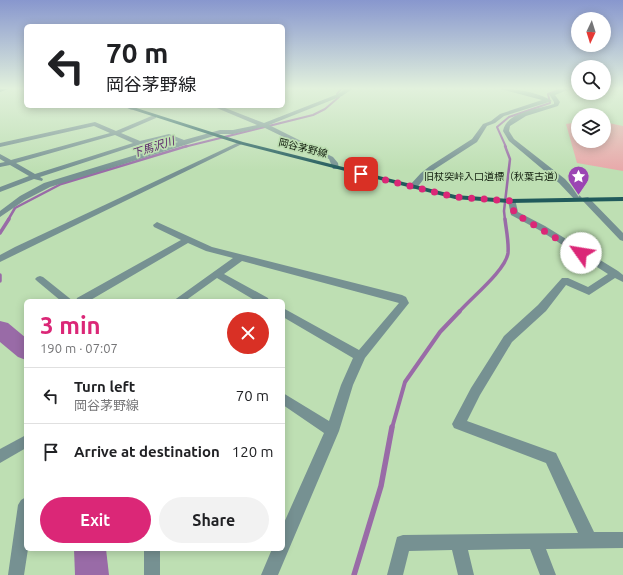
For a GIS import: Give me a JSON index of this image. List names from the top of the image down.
{
  "streets": {
    "main road": ["岡谷茅野線"]
  },
  "water": ["下馬沢川"],
  "places": {
    "place": ["旧杖突峠入口道標（秋葉古道）"]
  },
  "north": "bottom",
  "page": {
    "turn": ["70 m", "岡谷茅野線"],
    "heading": ["3 min", "190 m · 07:07"],
    "list": [
      {
        "name": "Turn left",
        "note": "岡谷茅野線",
        "value": "70 m"
      },
      {
        "name": "Arrive at destination",
        "value": "120 m"
      }
    ],
    "buttons": ["Exit", "Share"]
  }
}
